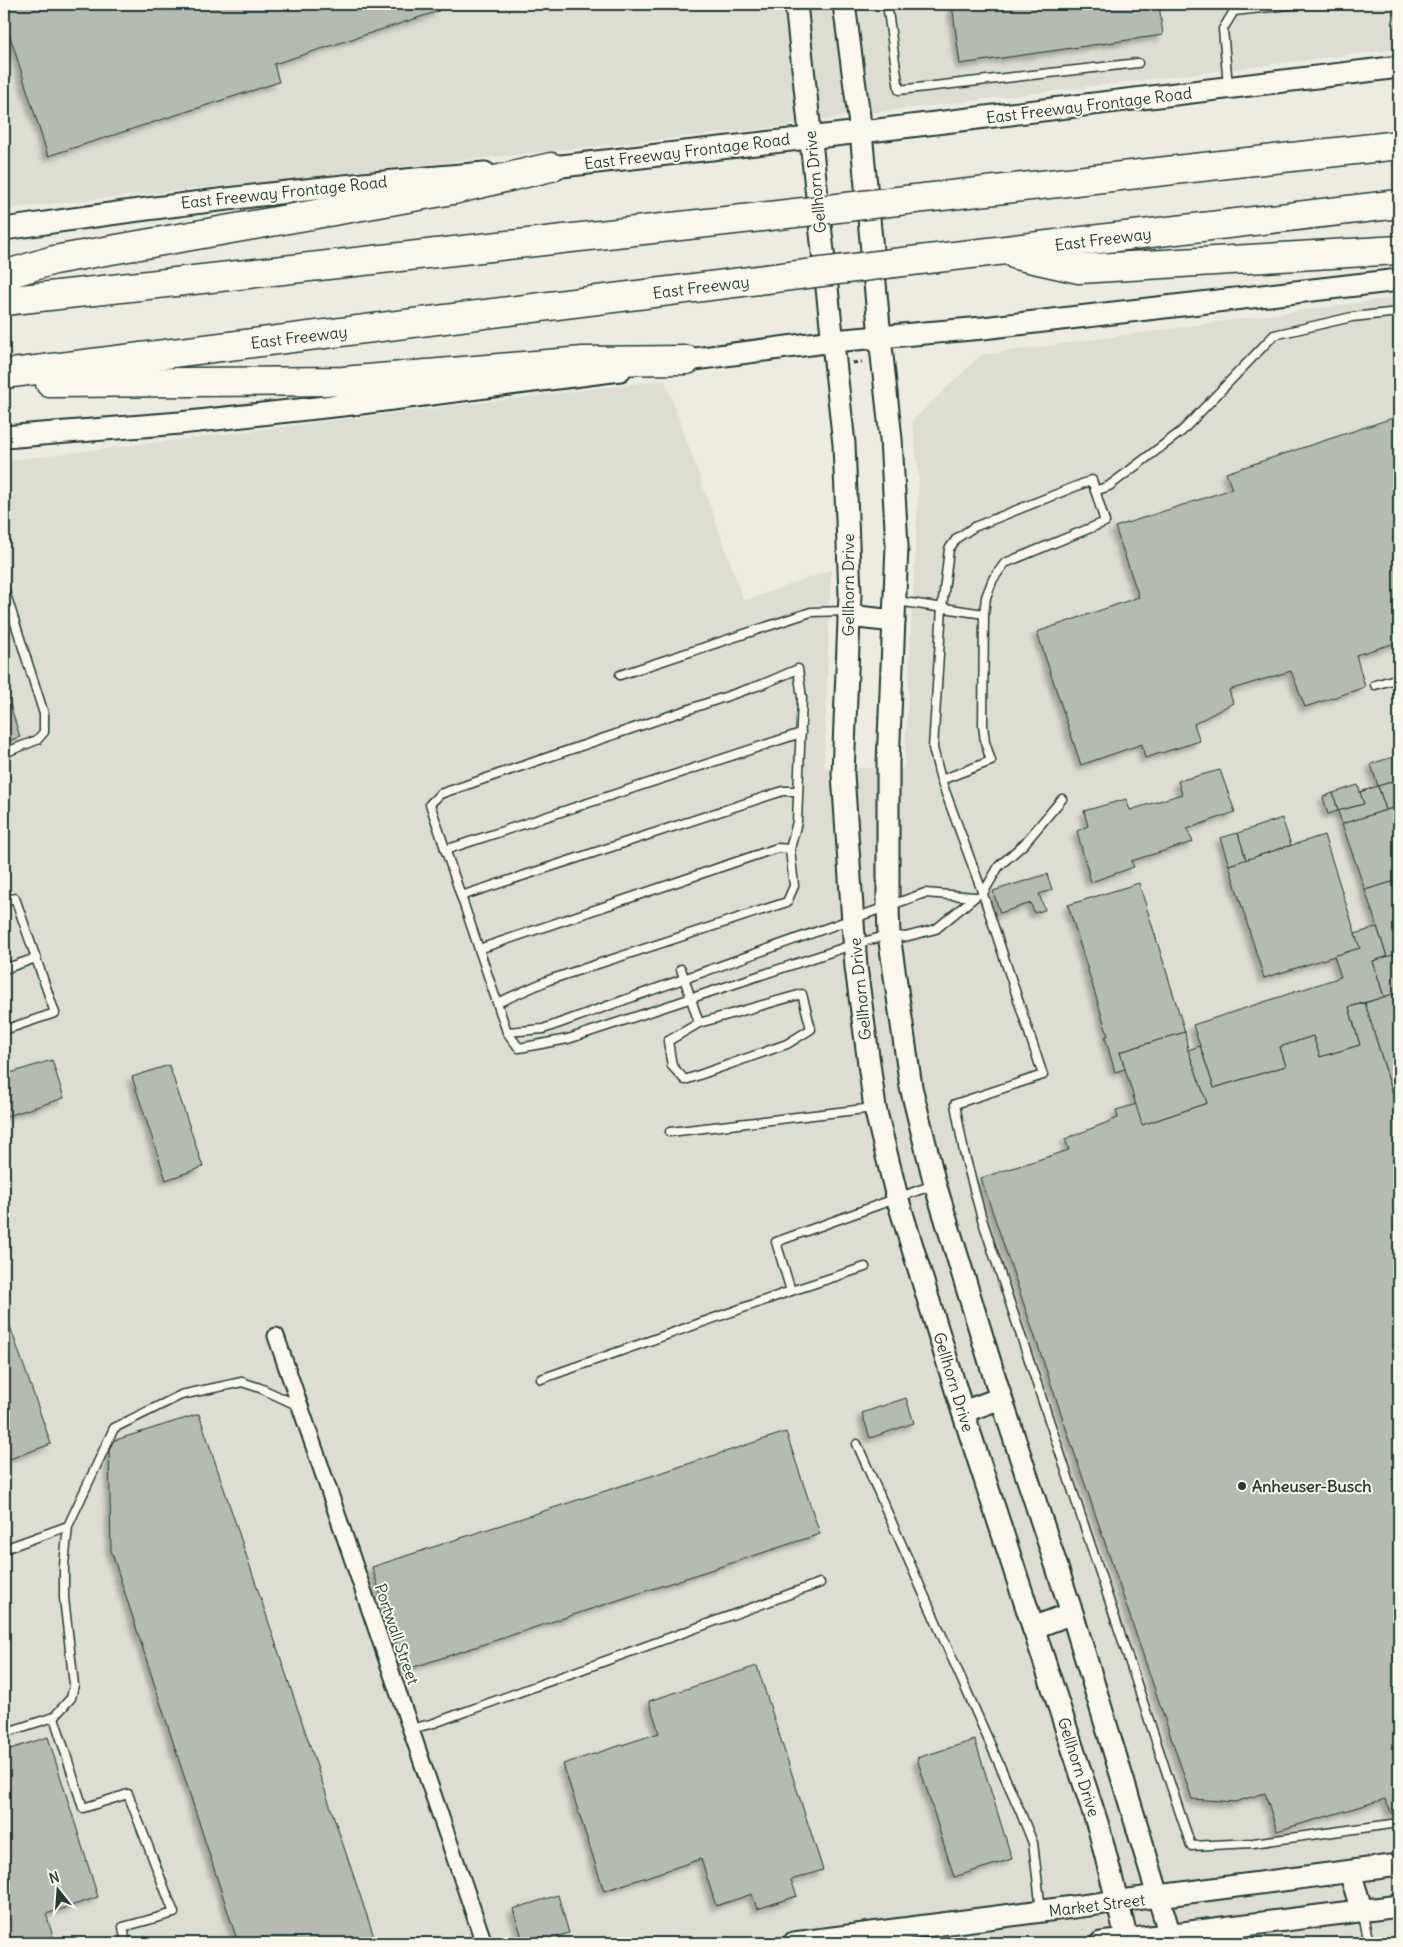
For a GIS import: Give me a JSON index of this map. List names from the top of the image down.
{
  "streets": {
    "highway": ["East Freeway"],
    "main road": ["East Freeway Frontage Road", "Gellhorn Drive", "Market Street"],
    "street": ["Portwall Street"]
  },
  "crossings": [
    ["East Freeway Frontage Road", "Gellhorn Drive"],
    ["Gellhorn Drive", "Market Street"]
  ],
  "places": ["Anheuser-Busch"],
  "north": "top"
}
